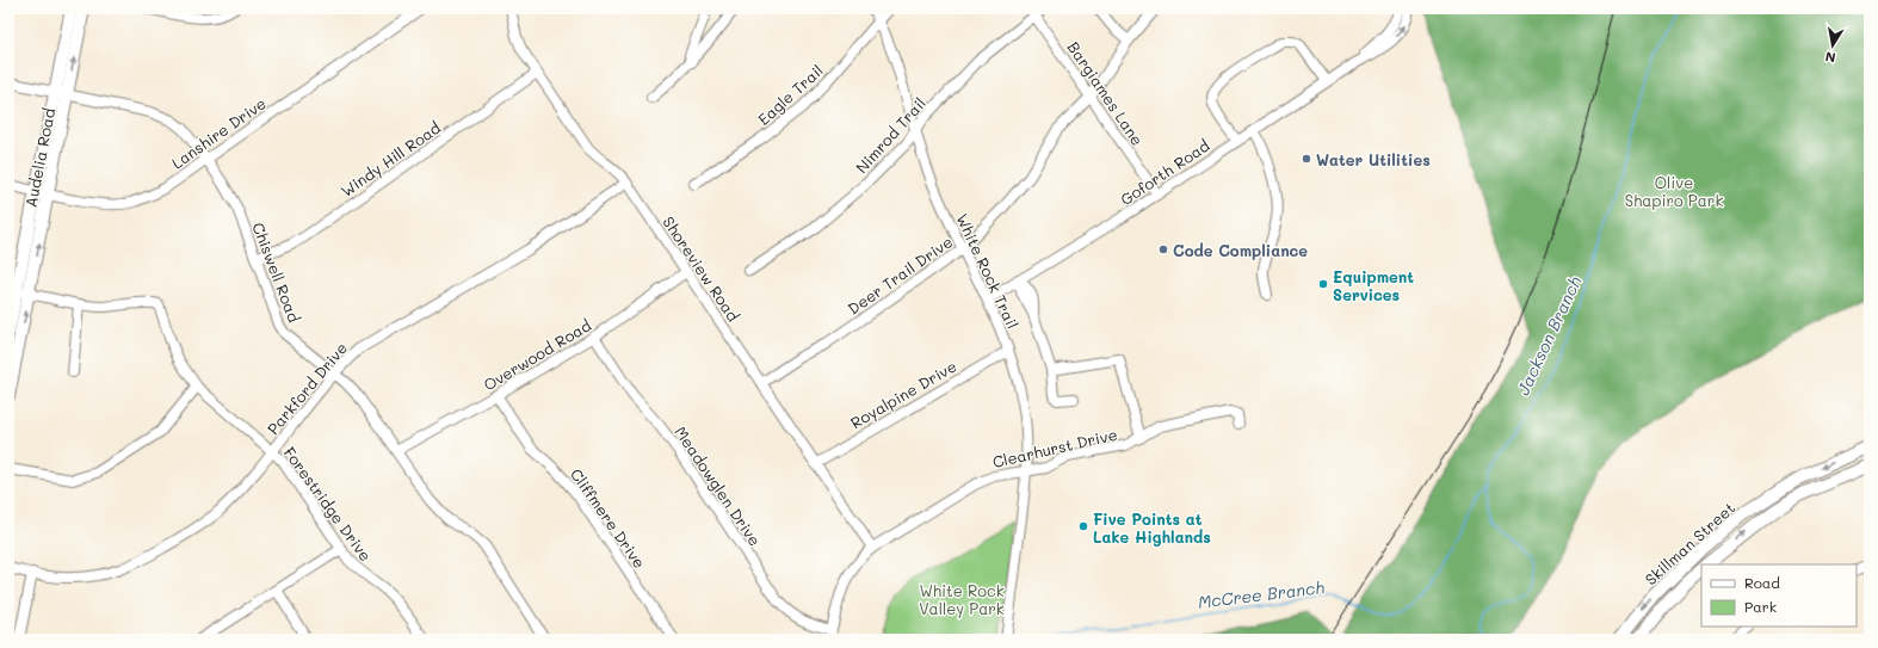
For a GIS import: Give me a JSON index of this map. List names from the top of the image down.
{
  "streets": {
    "main road": ["Audelia Road", "Skillman Street"],
    "street": [
      "Bargiames Lane",
      "Eagle Trail",
      "Lanshire Drive",
      "Nimrod Trail",
      "Windy Hill Road",
      "Goforth Road",
      "Shoreview Road",
      "White Rock Trail",
      "Chiswell Road",
      "Deer Trail Drive",
      "Overwood Road",
      "Parkford Drive",
      "Royalpine Drive",
      "Clearhurst Drive",
      "Meadowglen Drive",
      "Forestridge Drive",
      "Cliffmere Drive"
    ]
  },
  "crossings": [
    ["Bargiames Lane", "Nimrod Trail"],
    ["Bargiames Lane", "Goforth Road"],
    ["Bargiames Lane", "Deer Trail Drive"],
    ["Eagle Trail", "White Rock Trail"],
    ["Lanshire Drive", "Audelia Road"],
    ["Lanshire Drive", "Chiswell Road"],
    ["Nimrod Trail", "White Rock Trail"],
    ["Audelia Road", "Chiswell Road"],
    ["Audelia Road", "Forestridge Drive"],
    ["Windy Hill Road", "Shoreview Road"],
    ["Windy Hill Road", "Chiswell Road"],
    ["Goforth Road", "White Rock Trail"],
    ["Shoreview Road", "Deer Trail Drive"],
    ["Shoreview Road", "Overwood Road"],
    ["Shoreview Road", "Parkford Drive"],
    ["Shoreview Road", "Royalpine Drive"],
    ["Shoreview Road", "Clearhurst Drive"],
    ["White Rock Trail", "Deer Trail Drive"],
    ["White Rock Trail", "Royalpine Drive"],
    ["White Rock Trail", "Clearhurst Drive"],
    ["Chiswell Road", "Overwood Road"],
    ["Chiswell Road", "Parkford Drive"],
    ["Overwood Road", "Meadowglen Drive"],
    ["Overwood Road", "Cliffmere Drive"],
    ["Parkford Drive", "Forestridge Drive"],
    ["Clearhurst Drive", "Meadowglen Drive"]
  ],
  "water": ["Jackson Branch", "McCree Branch"],
  "parks": ["Olive Shapiro Park", "White Rock Valley Park"],
  "places": [
    "Water Utilities",
    "Code Compliance",
    "Equipment Services",
    "Five Points at Lake Highlands"
  ],
  "legend": ["Road", "Park"],
  "north": "bottom"
}
